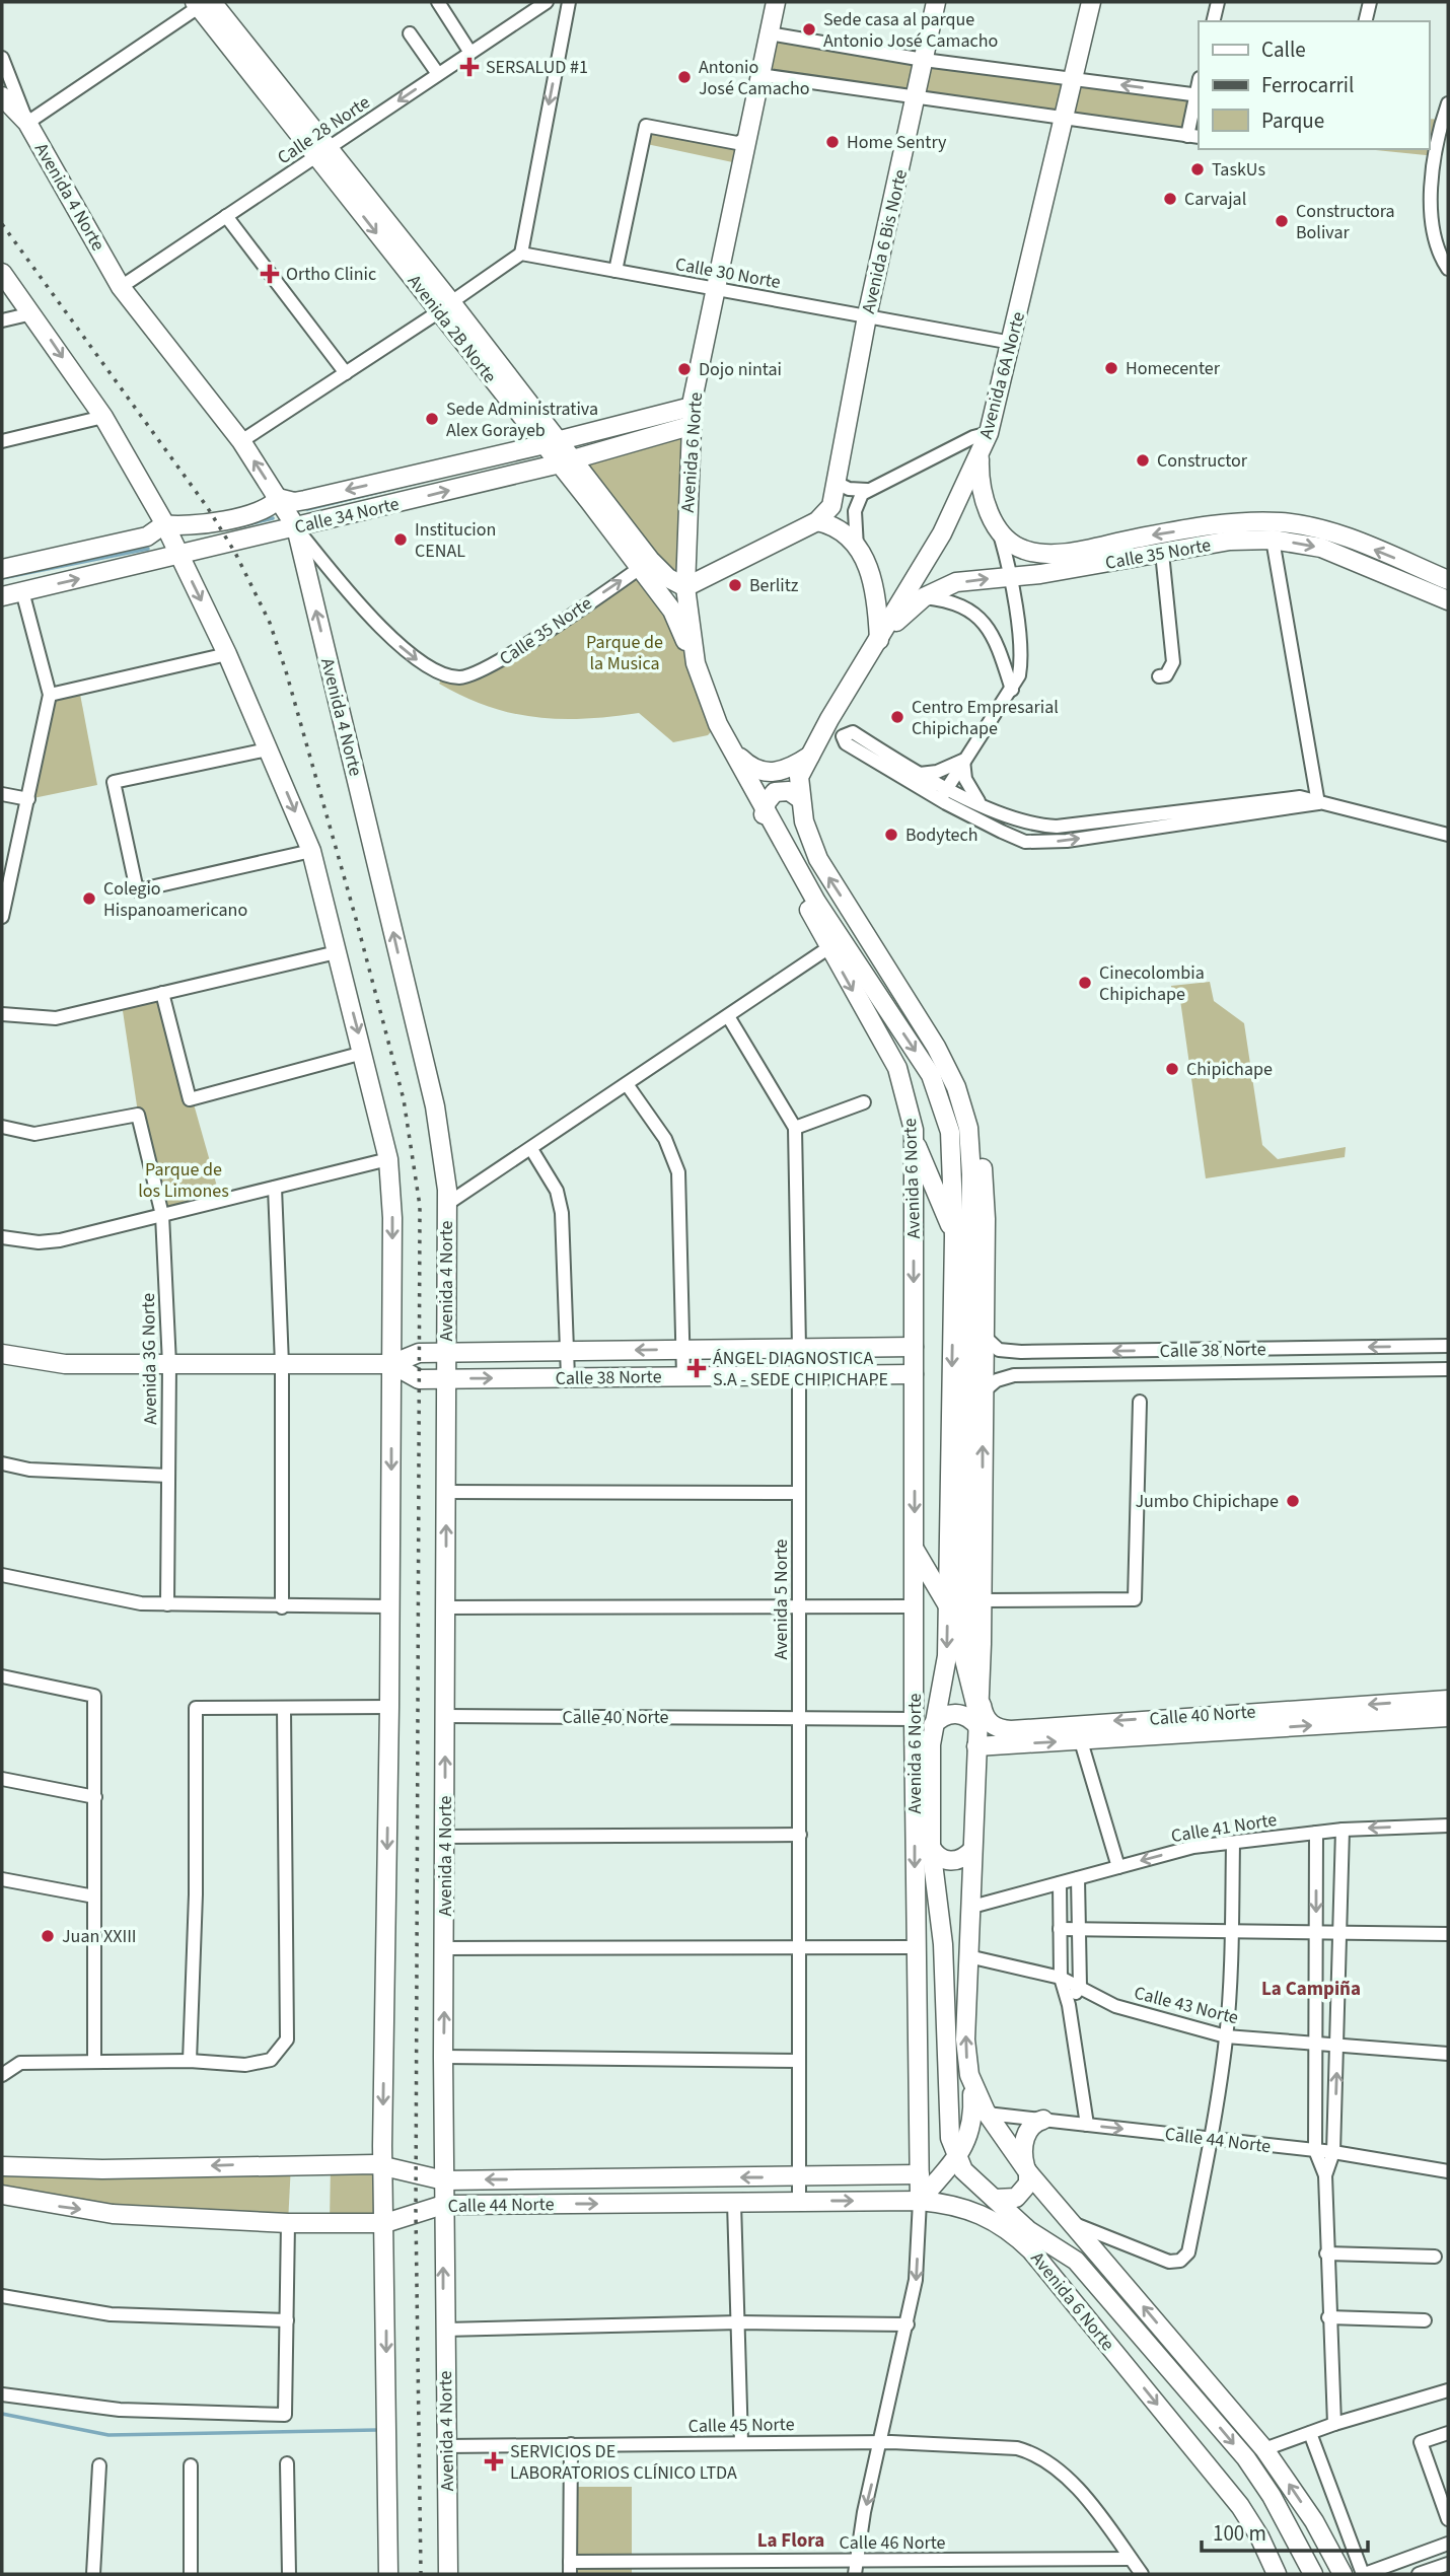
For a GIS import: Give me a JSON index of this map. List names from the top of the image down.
{
  "streets": {
    "main road": [
      "Avenida 4 Norte",
      "Avenida 6 Bis Norte",
      "Avenida 2B Norte",
      "Avenida 6A Norte",
      "Avenida 6 Norte",
      "Calle 34 Norte",
      "Calle 35 Norte",
      "Calle 38 Norte",
      "Calle 40 Norte",
      "Calle 44 Norte"
    ],
    "street": [
      "Calle 28 Norte",
      "Calle 30 Norte",
      "Avenida 3G Norte",
      "Avenida 5 Norte",
      "Calle 41 Norte",
      "Calle 43 Norte",
      "Calle 45 Norte",
      "Calle 46 Norte"
    ]
  },
  "crossings": [
    ["Calle 28 Norte", "Avenida 4 Norte"],
    ["Calle 28 Norte", "Avenida 2B Norte"],
    ["Avenida 4 Norte", "Calle 34 Norte"],
    ["Avenida 4 Norte", "Calle 35 Norte"],
    ["Avenida 4 Norte", "Calle 38 Norte"],
    ["Avenida 4 Norte", "Calle 40 Norte"],
    ["Avenida 4 Norte", "Calle 44 Norte"],
    ["Avenida 4 Norte", "Calle 45 Norte"],
    ["Avenida 6 Bis Norte", "Calle 30 Norte"],
    ["Avenida 6 Bis Norte", "Avenida 2B Norte"],
    ["Avenida 6 Bis Norte", "Avenida 6A Norte"],
    ["Avenida 6 Bis Norte", "Avenida 6 Norte"],
    ["Avenida 6 Bis Norte", "Calle 35 Norte"],
    ["Calle 30 Norte", "Avenida 6A Norte"],
    ["Calle 30 Norte", "Avenida 6 Norte"],
    ["Avenida 2B Norte", "Avenida 6A Norte"],
    ["Avenida 2B Norte", "Avenida 6 Norte"],
    ["Avenida 2B Norte", "Calle 34 Norte"],
    ["Avenida 2B Norte", "Calle 35 Norte"],
    ["Avenida 6A Norte", "Avenida 6 Norte"],
    ["Avenida 6A Norte", "Calle 35 Norte"],
    ["Avenida 6 Norte", "Calle 34 Norte"],
    ["Avenida 6 Norte", "Calle 35 Norte"],
    ["Avenida 6 Norte", "Calle 38 Norte"],
    ["Avenida 6 Norte", "Calle 40 Norte"],
    ["Avenida 6 Norte", "Calle 44 Norte"],
    ["Calle 34 Norte", "Calle 35 Norte"],
    ["Calle 38 Norte", "Avenida 3G Norte"],
    ["Calle 38 Norte", "Avenida 5 Norte"],
    ["Avenida 5 Norte", "Calle 40 Norte"],
    ["Avenida 5 Norte", "Calle 44 Norte"],
    ["Calle 45 Norte", "Calle 46 Norte"]
  ],
  "districts": ["La Campiña", "La Flora"],
  "parks": ["Parque de la Musica", "Parque de los Limones"],
  "places": {
    "other": [
      "Sede casa al parque Antonio José Camacho",
      "Antonio José Camacho",
      "Home Sentry",
      "TaskUs",
      "Carvajal",
      "Constructora Bolivar",
      "Homecenter",
      "Dojo nintai",
      "Sede Administrativa Alex Gorayeb",
      "Constructor",
      "Institucion CENAL",
      "Berlitz",
      "Centro Empresarial Chipichape",
      "Bodytech",
      "Colegio Hispanoamericano",
      "Cinecolombia Chipichape",
      "Chipichape",
      "Jumbo Chipichape",
      "Juan XXIII"
    ],
    "health": [
      "SERSALUD #1",
      "Ortho Clinic",
      "ÁNGEL DIAGNOSTICA S.A - SEDE CHIPICHAPE",
      "SERVICIOS DE LABORATORIOS CLÍNICO LTDA"
    ]
  },
  "legend": ["Calle", "Ferrocarril", "Parque"],
  "scale_bar": "100 m"
}
